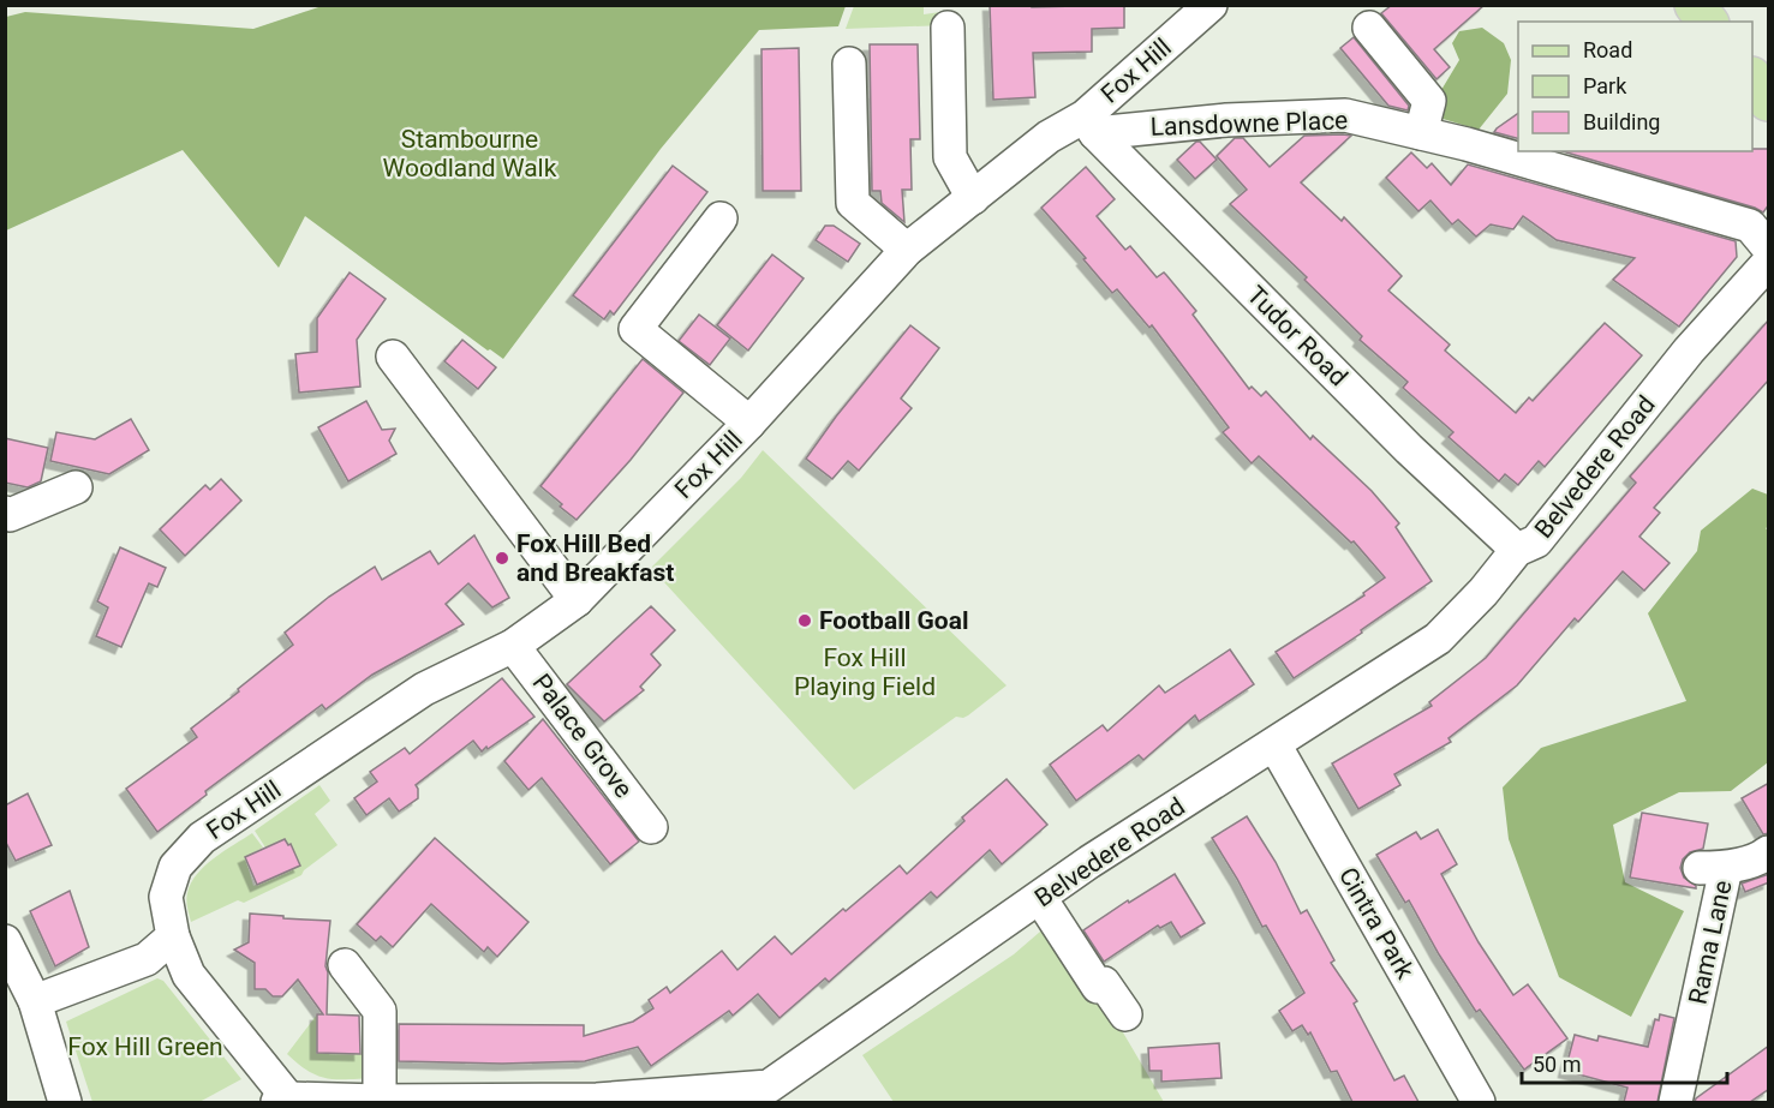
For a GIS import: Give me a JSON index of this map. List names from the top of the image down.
{
  "streets": {
    "street": [
      "Fox Hill",
      "Lansdowne Place",
      "Tudor Road",
      "Belvedere Road",
      "Palace Grove",
      "Cintra Park",
      "Rama Lane"
    ]
  },
  "crossings": [
    ["Fox Hill", "Lansdowne Place"],
    ["Fox Hill", "Tudor Road"],
    ["Fox Hill", "Belvedere Road"],
    ["Fox Hill", "Palace Grove"],
    ["Lansdowne Place", "Tudor Road"],
    ["Tudor Road", "Belvedere Road"],
    ["Belvedere Road", "Cintra Park"]
  ],
  "parks": ["Stambourne Woodland Walk", "Fox Hill Playing Field", "Fox Hill Green"],
  "places": ["Fox Hill Bed and Breakfast", "Football Goal"],
  "legend": ["Road", "Park", "Building"],
  "scale_bar": "50 m"
}
